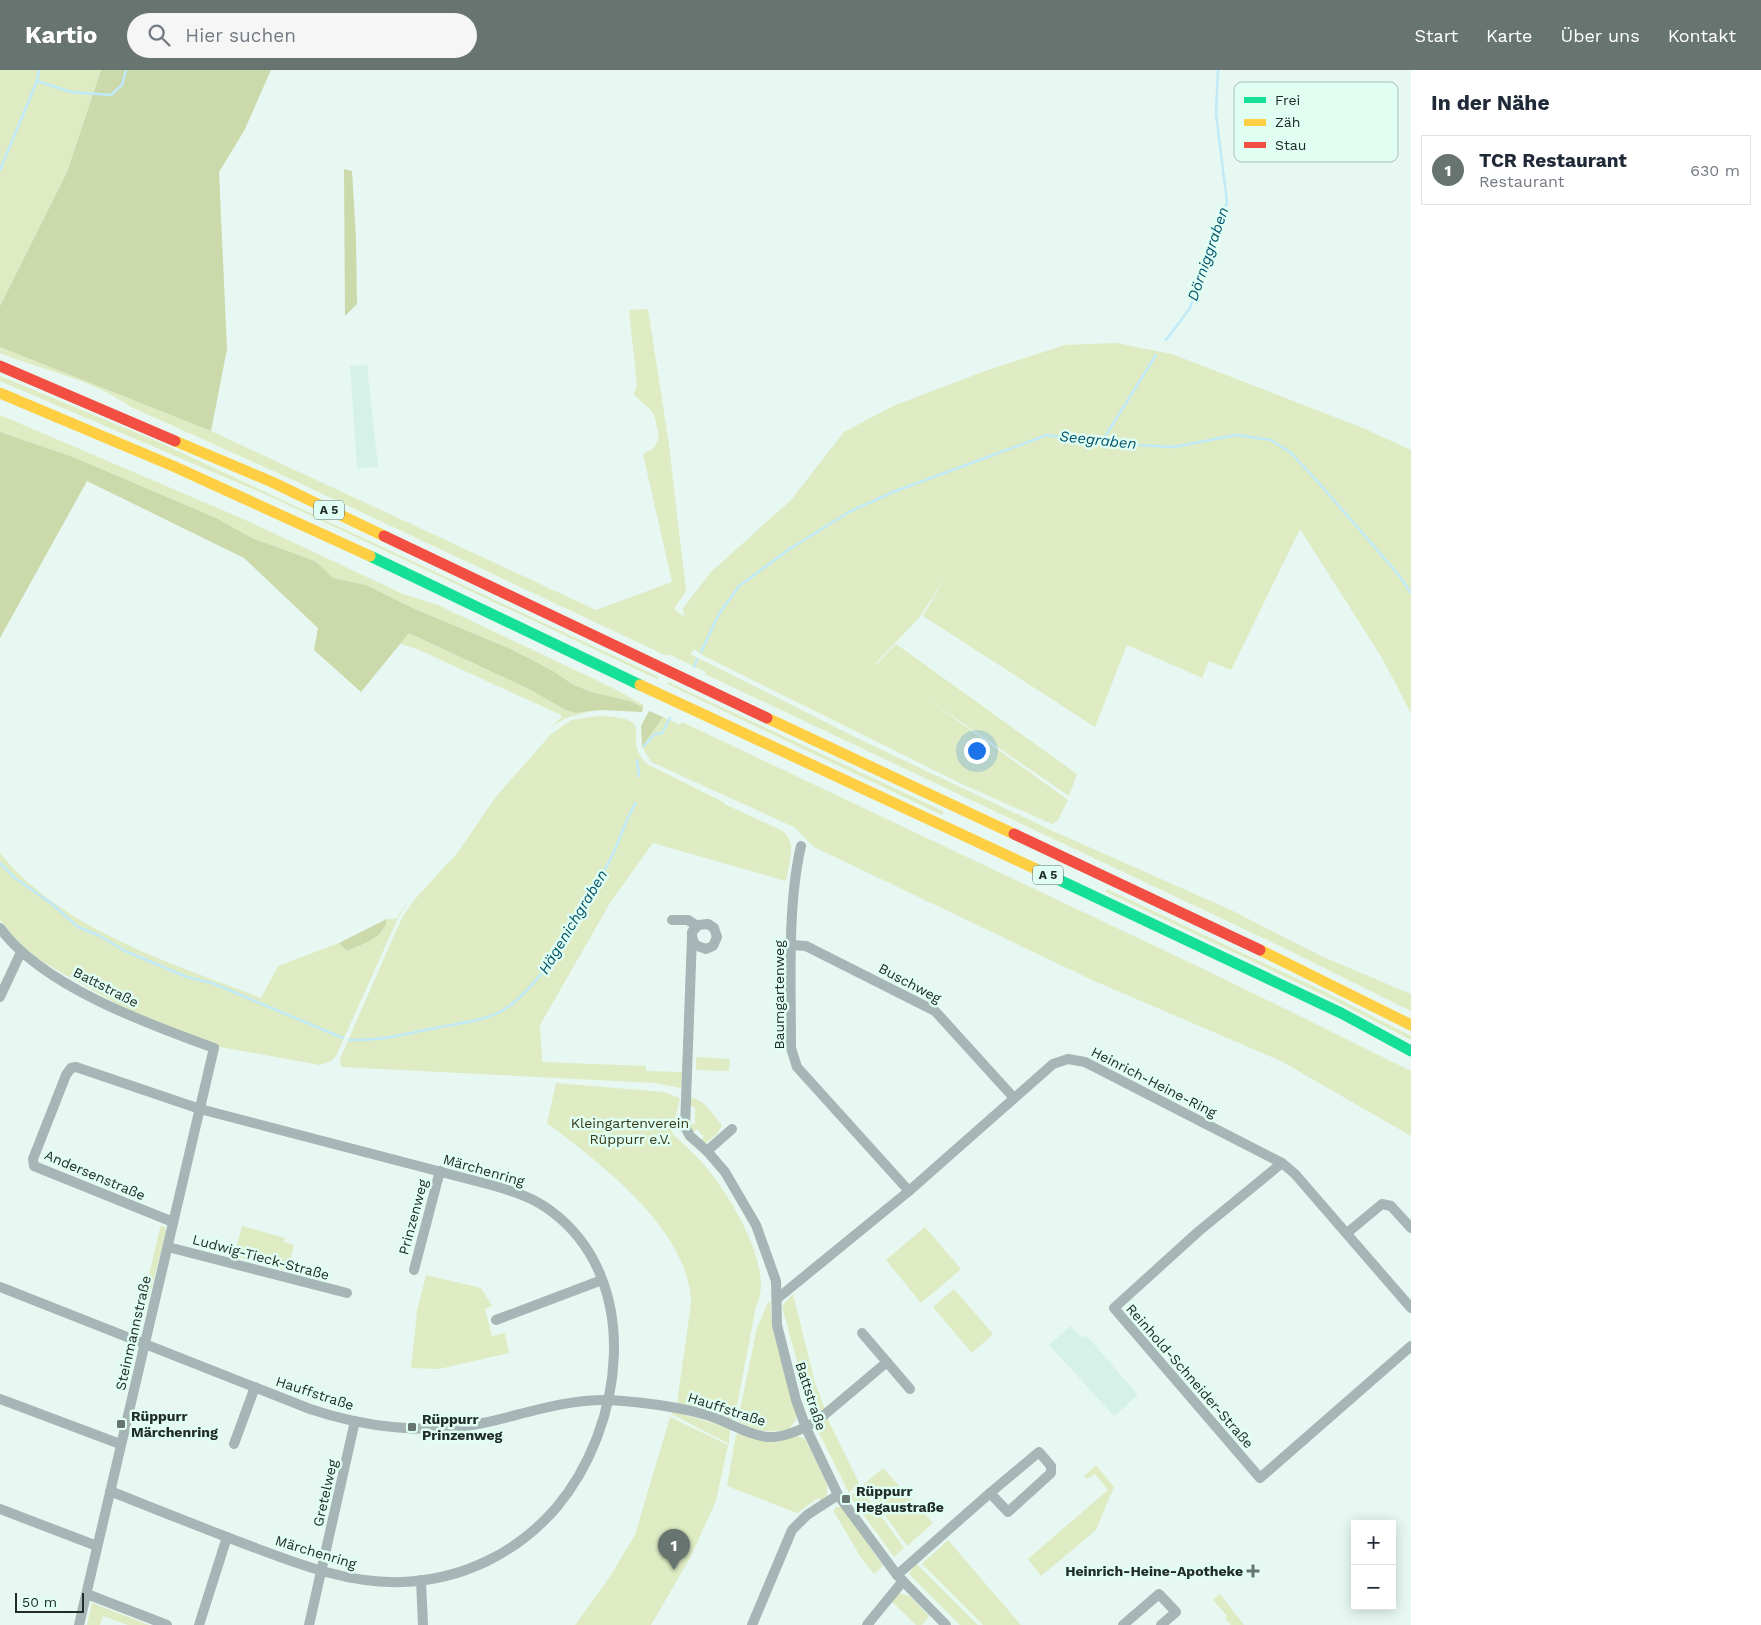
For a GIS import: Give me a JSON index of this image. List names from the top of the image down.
{
  "streets": {
    "highway": ["A 5"],
    "street": [
      "Buschweg",
      "Battstraße",
      "Baumgartenweg",
      "Heinrich-Heine-Ring",
      "Märchenring",
      "Andersenstraße",
      "Prinzenweg",
      "Ludwig-Tieck-Straße",
      "Steinmannstraße",
      "Reinhold-Schneider-Straße",
      "Hauffstraße",
      "Gretelweg"
    ]
  },
  "crossings": [
    ["Buschweg", "Baumgartenweg"],
    ["Buschweg", "Heinrich-Heine-Ring"],
    ["Battstraße", "Heinrich-Heine-Ring"],
    ["Battstraße", "Steinmannstraße"],
    ["Battstraße", "Hauffstraße"],
    ["Baumgartenweg", "Heinrich-Heine-Ring"],
    ["Heinrich-Heine-Ring", "Reinhold-Schneider-Straße"],
    ["Märchenring", "Andersenstraße"],
    ["Märchenring", "Prinzenweg"],
    ["Märchenring", "Steinmannstraße"],
    ["Märchenring", "Hauffstraße"],
    ["Märchenring", "Gretelweg"],
    ["Andersenstraße", "Steinmannstraße"],
    ["Ludwig-Tieck-Straße", "Steinmannstraße"],
    ["Steinmannstraße", "Hauffstraße"],
    ["Hauffstraße", "Gretelweg"]
  ],
  "water": ["Dörniggraben", "Seegraben", "Hägenichgraben"],
  "parks": ["Kleingartenverein Rüppurr e.V."],
  "places": {
    "transit": ["Rüppurr Märchenring", "Rüppurr Prinzenweg", "Rüppurr Hegaustraße"],
    "health": ["Heinrich-Heine-Apotheke"]
  },
  "legend": ["Frei", "Zäh", "Stau"],
  "scale_bar": "50 m",
  "page": {
    "header": "Kartio",
    "search": "Hier suchen",
    "nav": [
      "Start",
      "Karte",
      "Über uns",
      "Kontakt"
    ],
    "heading": "In der Nähe",
    "list": [
      {
        "mark": "1",
        "name": "TCR Restaurant",
        "note": "Restaurant",
        "value": "630 m"
      }
    ],
    "map_buttons": ["+", "−"],
    "pins": "1",
    "scale": "50 m"
  }
}
